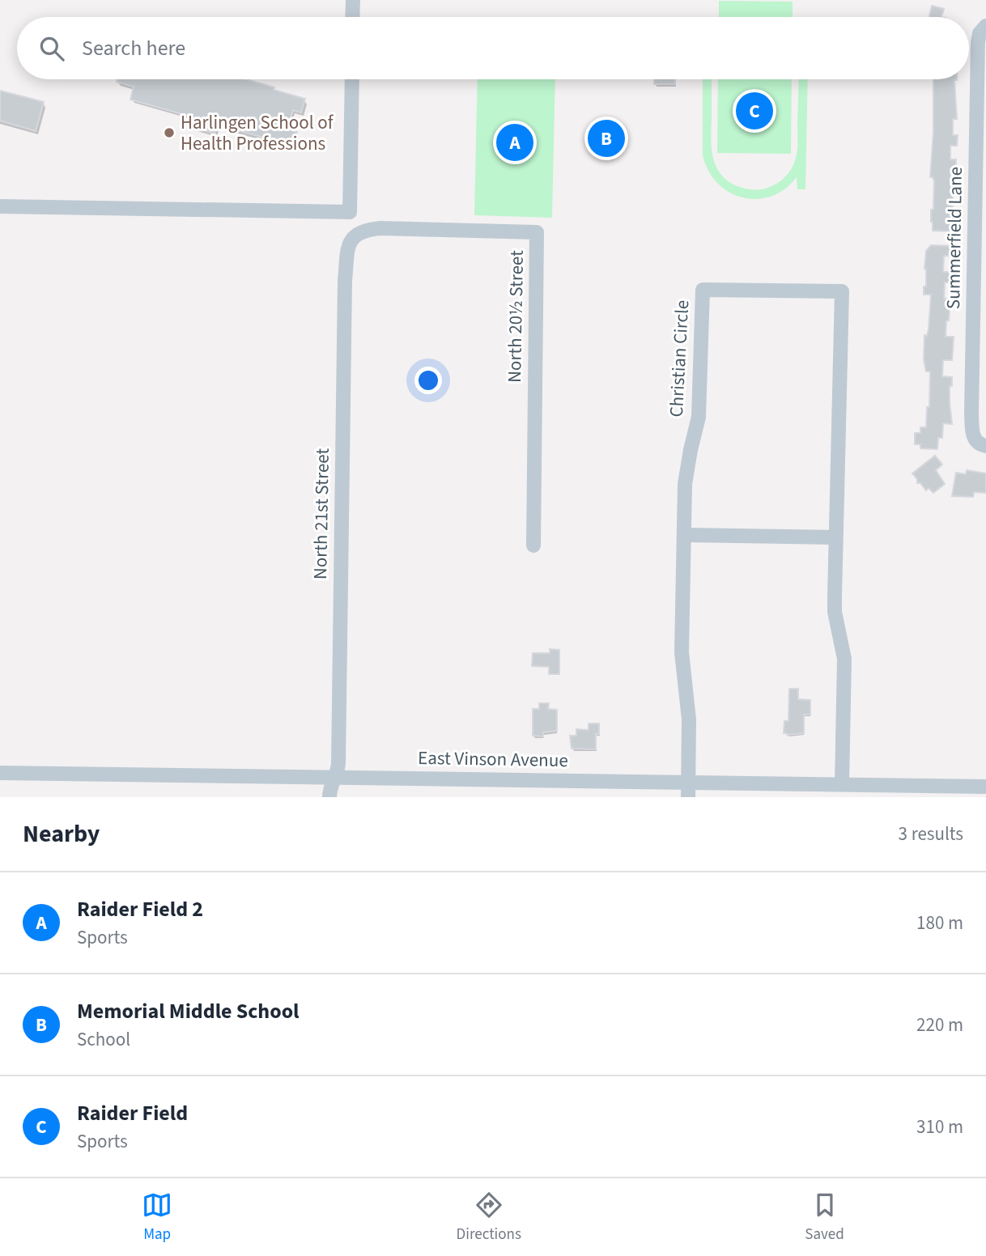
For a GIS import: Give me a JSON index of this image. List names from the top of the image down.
{
  "streets": {
    "street": [
      "Summerfield Lane",
      "North 20½ Street",
      "Christian Circle",
      "North 21st Street",
      "East Vinson Avenue"
    ]
  },
  "crossings": [
    ["North 20½ Street", "North 21st Street"],
    ["Christian Circle", "East Vinson Avenue"],
    ["North 21st Street", "East Vinson Avenue"]
  ],
  "places": ["Harlingen School of Health Professions"],
  "page": {
    "search": "Search here",
    "pins": ["C", "B", "A"],
    "heading": ["Nearby", "3 results"],
    "list": [
      {
        "mark": "A",
        "name": "Raider Field 2",
        "note": "Sports",
        "value": "180 m"
      },
      {
        "mark": "B",
        "name": "Memorial Middle School",
        "note": "School",
        "value": "220 m"
      },
      {
        "mark": "C",
        "name": "Raider Field",
        "note": "Sports",
        "value": "310 m"
      }
    ],
    "nav": ["Map", "Directions", "Saved"]
  }
}
